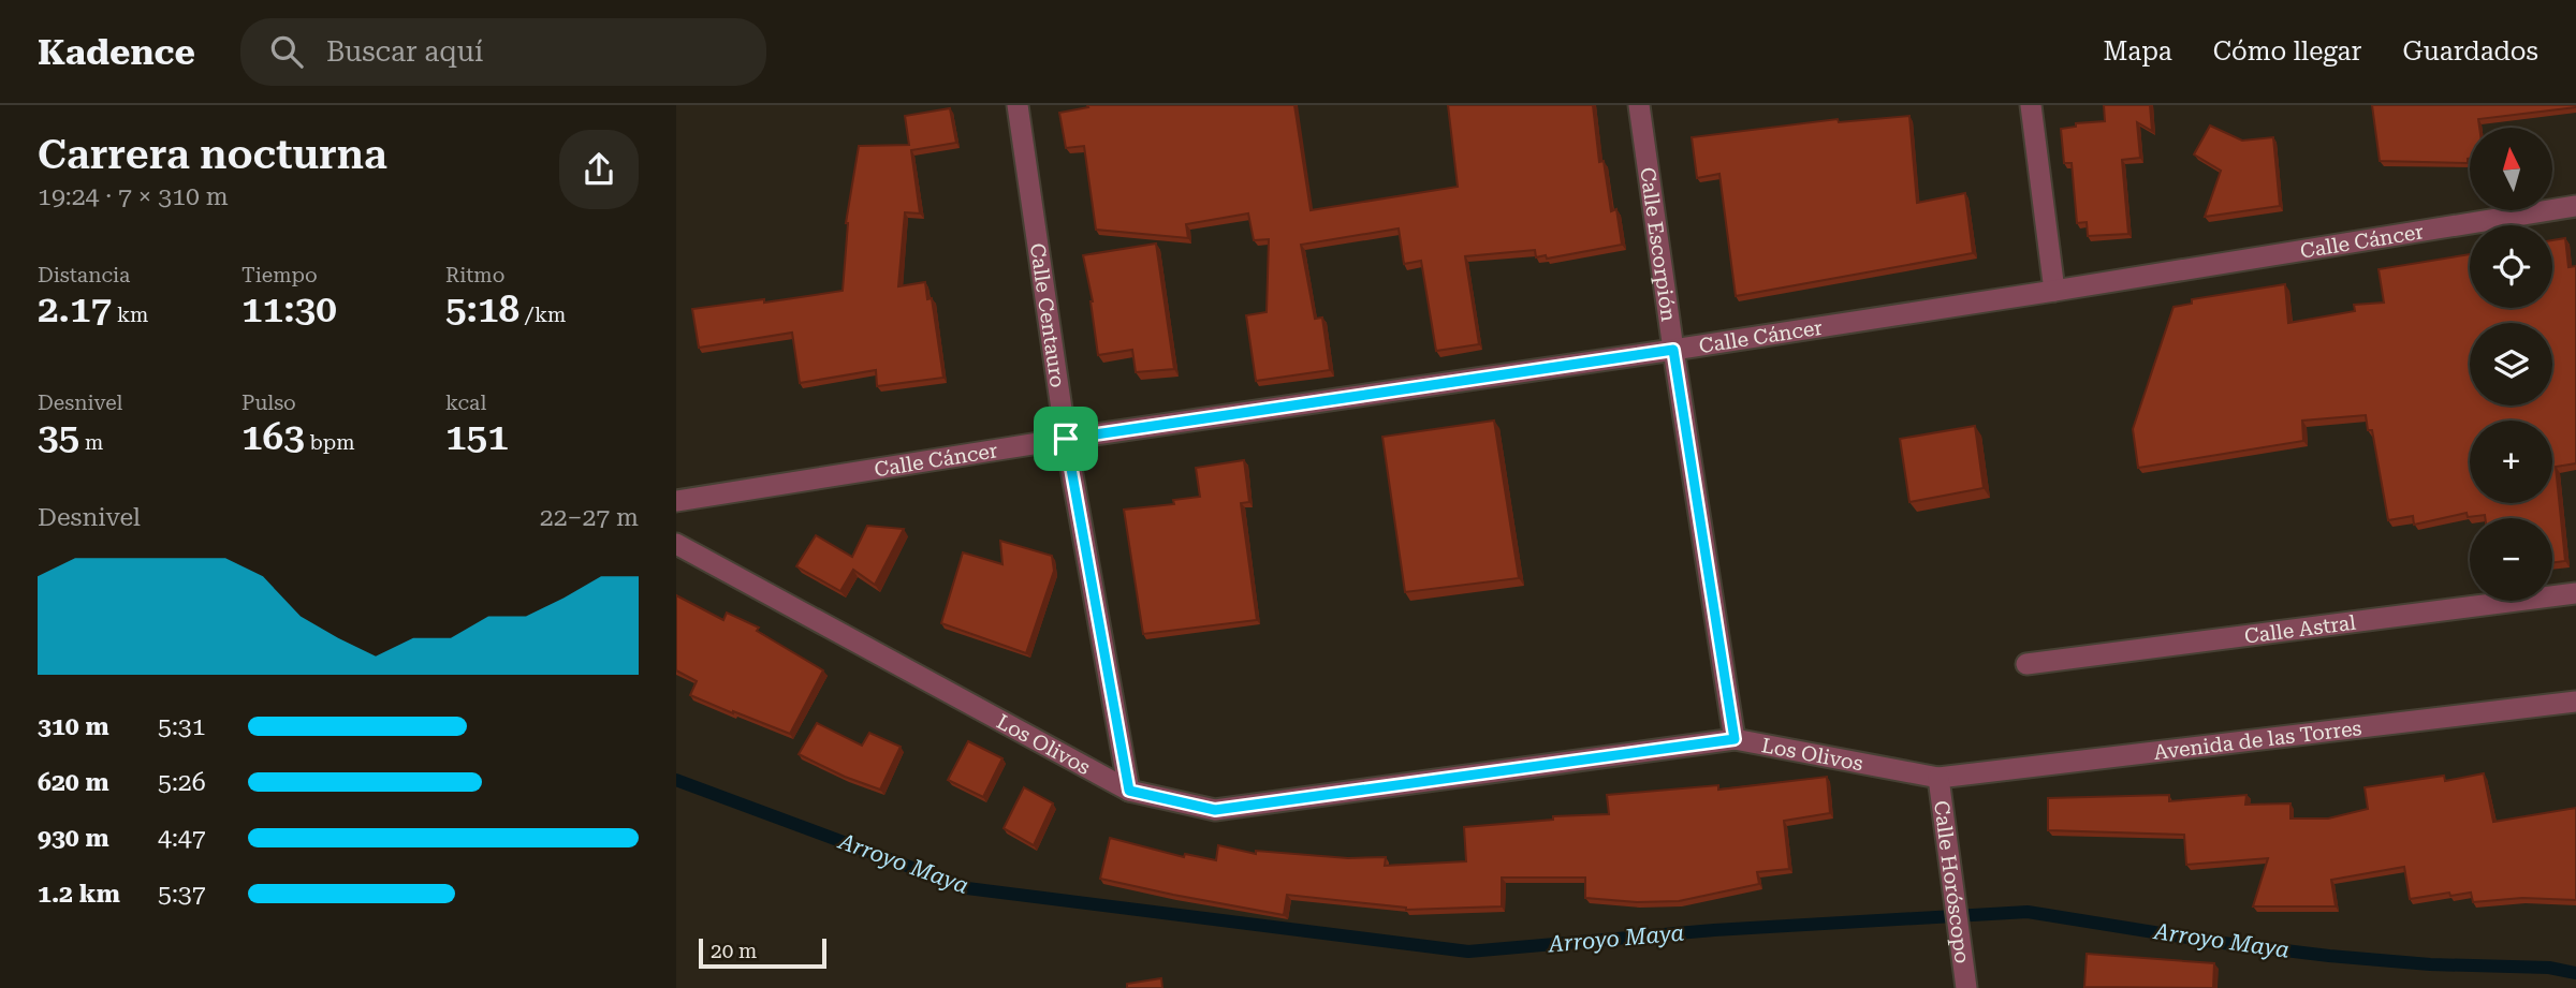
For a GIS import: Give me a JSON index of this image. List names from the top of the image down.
{
  "streets": {
    "street": [
      "Calle Cáncer",
      "Calle Escorpión",
      "Calle Centauro",
      "Calle Astral",
      "Avenida de las Torres",
      "Los Olivos",
      "Calle Horóscopo"
    ]
  },
  "crossings": [
    ["Calle Cáncer", "Calle Escorpión"],
    ["Calle Cáncer", "Calle Centauro"],
    ["Calle Escorpión", "Los Olivos"],
    ["Calle Centauro", "Los Olivos"],
    ["Avenida de las Torres", "Los Olivos"],
    ["Avenida de las Torres", "Calle Horóscopo"],
    ["Los Olivos", "Calle Horóscopo"]
  ],
  "water": ["Arroyo Maya"],
  "scale_bar": "20 m",
  "north": "top",
  "page": {
    "header": "Kadence",
    "search": "Buscar aquí",
    "nav": ["Mapa", "Cómo llegar", "Guardados"],
    "heading": ["Carrera nocturna", "19:24 · 7 × 310 m"],
    "map_buttons": ["+", "−"],
    "stats": [
      ["Distancia", "2.17 km"],
      ["Tiempo", "11:30"],
      ["Ritmo", "5:18 /km"],
      ["Desnivel", "35 m"],
      ["Pulso", "163 bpm"],
      ["kcal", "151"]
    ],
    "chart": ["Desnivel", "22–27 m"],
    "list": [
      {
        "name": "310 m",
        "note": "5:31"
      },
      {
        "name": "620 m",
        "note": "5:26"
      },
      {
        "name": "930 m",
        "note": "4:47"
      },
      {
        "name": "1.2 km",
        "note": "5:37"
      }
    ],
    "scale": "20 m"
  }
}
